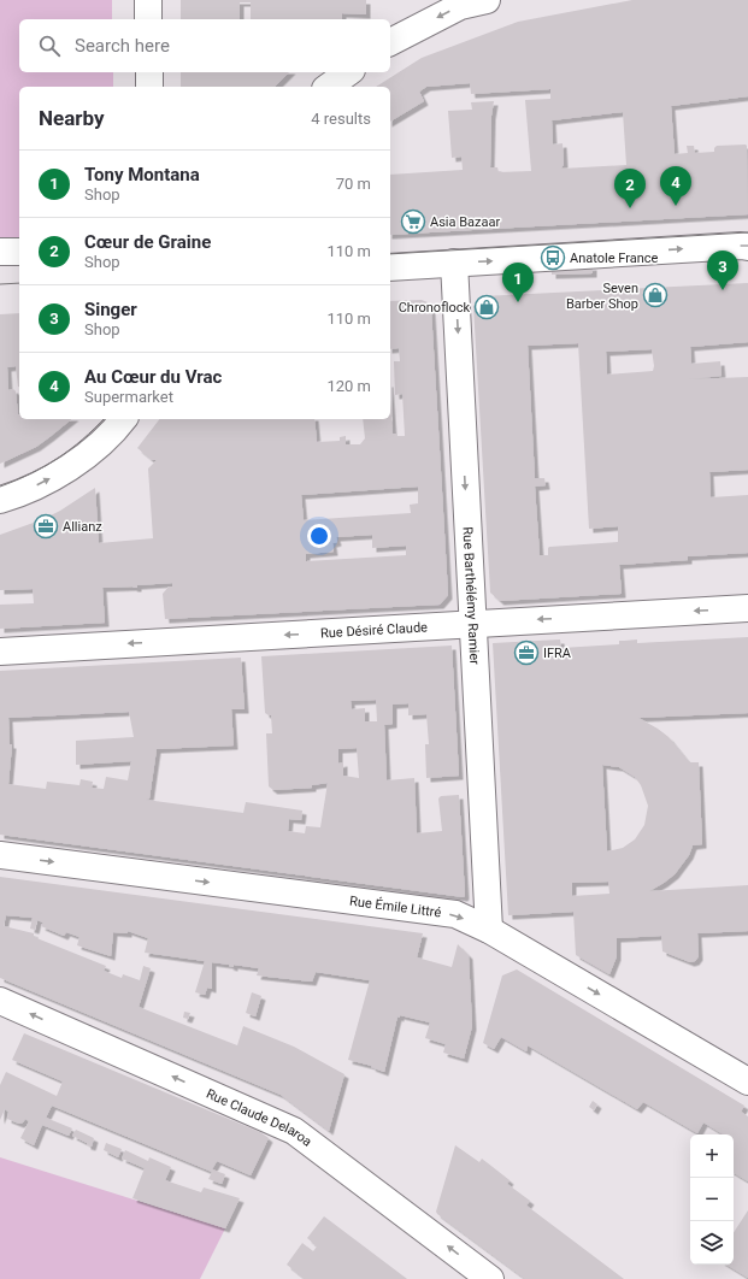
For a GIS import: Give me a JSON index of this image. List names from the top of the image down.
{
  "streets": {
    "street": [
      "Rue Barthélémy Ramier",
      "Rue Désiré Claude",
      "Rue Émile Littré",
      "Rue Claude Delaroa"
    ]
  },
  "crossings": [
    ["Rue Barthélémy Ramier", "Rue Désiré Claude"],
    ["Rue Barthélémy Ramier", "Rue Émile Littré"]
  ],
  "one_way": [
    "Rue Barthélémy Ramier",
    "Rue Désiré Claude",
    "Rue Émile Littré",
    "Rue Claude Delaroa"
  ],
  "places": {
    "supermarket": ["Asia Bazaar"],
    "bus stop": ["Anatole France"],
    "shop": ["Seven Barber Shop", "Chronoflock"],
    "office": ["Allianz", "IFRA"]
  },
  "page": {
    "search": "Search here",
    "heading": ["Nearby", "4 results"],
    "list": [
      {
        "mark": "1",
        "name": "Tony Montana",
        "note": "Shop",
        "value": "70 m"
      },
      {
        "mark": "2",
        "name": "Cœur de Graine",
        "note": "Shop",
        "value": "110 m"
      },
      {
        "mark": "3",
        "name": "Singer",
        "note": "Shop",
        "value": "110 m"
      },
      {
        "mark": "4",
        "name": "Au Cœur du Vrac",
        "note": "Supermarket",
        "value": "120 m"
      }
    ],
    "pins": [
      "4",
      "2",
      "3",
      "1"
    ],
    "map_buttons": ["+", "−"]
  }
}
